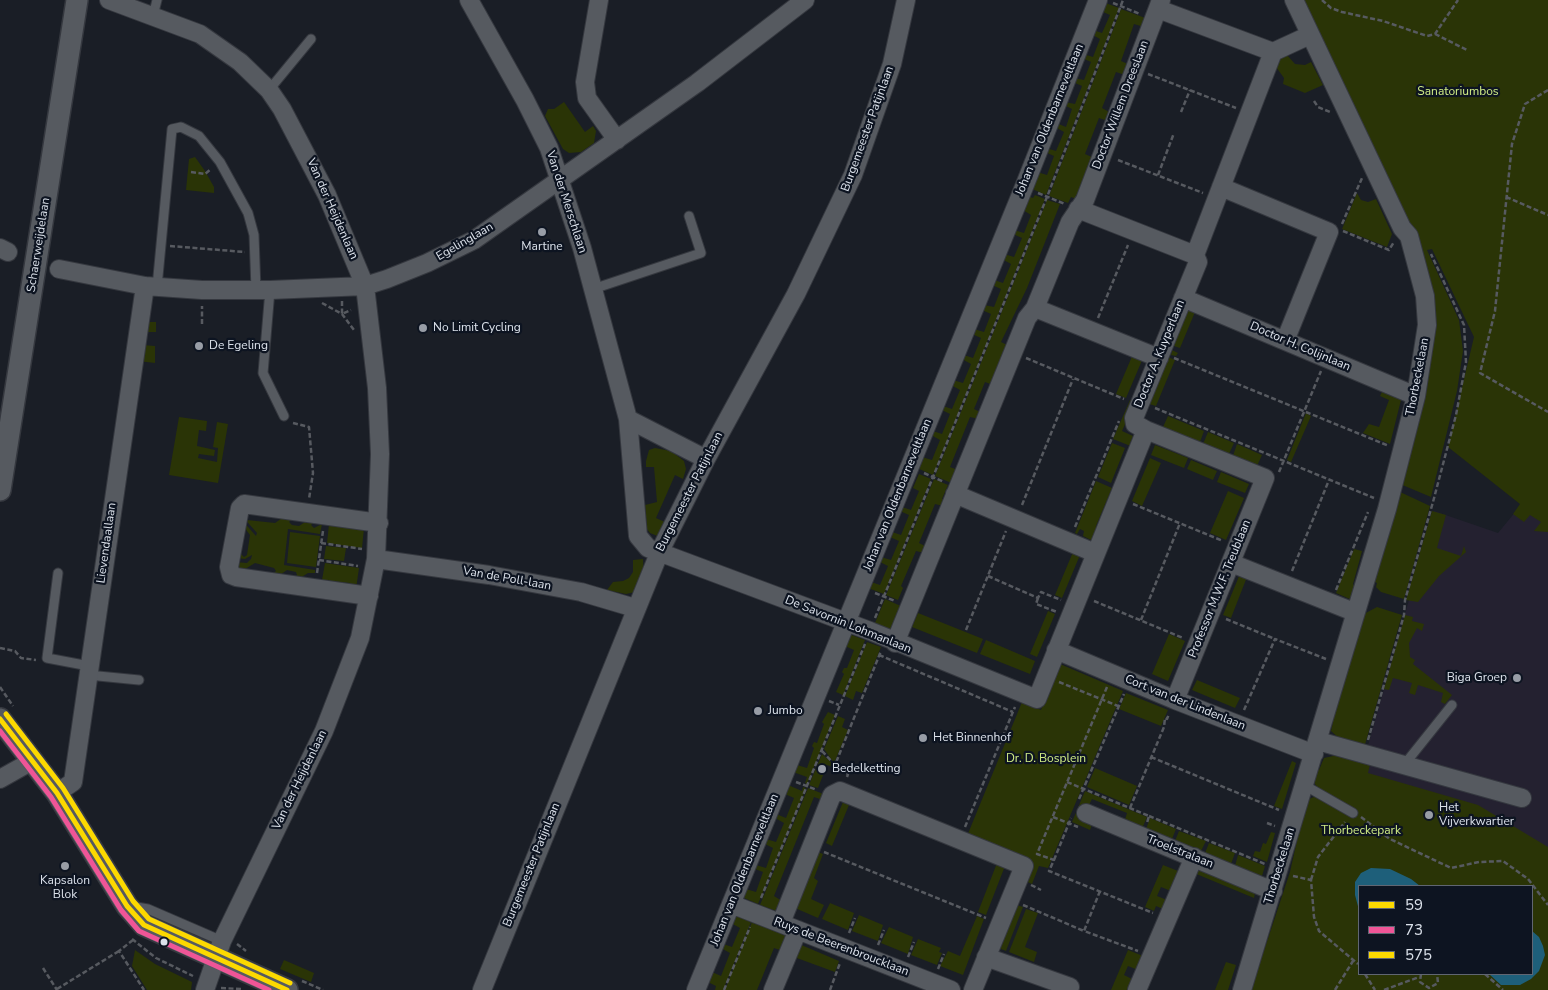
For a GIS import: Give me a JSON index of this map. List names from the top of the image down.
{
  "streets": {
    "street": [
      "Doctor Willem Dreeslaan",
      "Johan van Oldenbarneveltlaan",
      "Burgemeester Patijnlaan",
      "Van der Merschlaan",
      "Van der Heijdenlaan",
      "Egelinglaan",
      "Schaerweijdelaan",
      "Doctor H. Colijnlaan",
      "Doctor A. Kuyperlaan",
      "Thorbeckelaan",
      "Lievendaallaan",
      "Van de Poll-laan",
      "Professor M.W.F. Treublaan",
      "De Savornin Lohmanlaan",
      "Cort van der Lindenlaan",
      "Troelstralaan",
      "Ruys de Beerenbroucklaan"
    ]
  },
  "crossings": [
    ["Johan van Oldenbarneveltlaan", "De Savornin Lohmanlaan"],
    ["Johan van Oldenbarneveltlaan", "Ruys de Beerenbroucklaan"],
    ["Burgemeester Patijnlaan", "Van der Merschlaan"],
    ["Burgemeester Patijnlaan", "Van de Poll-laan"],
    ["Burgemeester Patijnlaan", "De Savornin Lohmanlaan"],
    ["Van der Merschlaan", "Egelinglaan"],
    ["Van der Merschlaan", "De Savornin Lohmanlaan"],
    ["Van der Heijdenlaan", "Egelinglaan"],
    ["Van der Heijdenlaan", "Van de Poll-laan"],
    ["Egelinglaan", "Lievendaallaan"],
    ["Doctor H. Colijnlaan", "Doctor A. Kuyperlaan"],
    ["Doctor H. Colijnlaan", "Thorbeckelaan"],
    ["Doctor A. Kuyperlaan", "Professor M.W.F. Treublaan"],
    ["Thorbeckelaan", "Cort van der Lindenlaan"],
    ["Thorbeckelaan", "Troelstralaan"],
    ["Professor M.W.F. Treublaan", "Cort van der Lindenlaan"]
  ],
  "parks": ["Sanatoriumbos", "Dr. D. Bosplein", "Thorbeckepark"],
  "places": [
    "Martine",
    "No Limit Cycling",
    "De Egeling",
    "Biga Groep",
    "Jumbo",
    "Het Binnenhof",
    "Bedelketting",
    "Het Vijverkwartier",
    "Kapsalon Blok"
  ],
  "lines": ["transit line 575", "transit line 59", "transit line 73"],
  "legend": ["59", "73", "575"]
}
